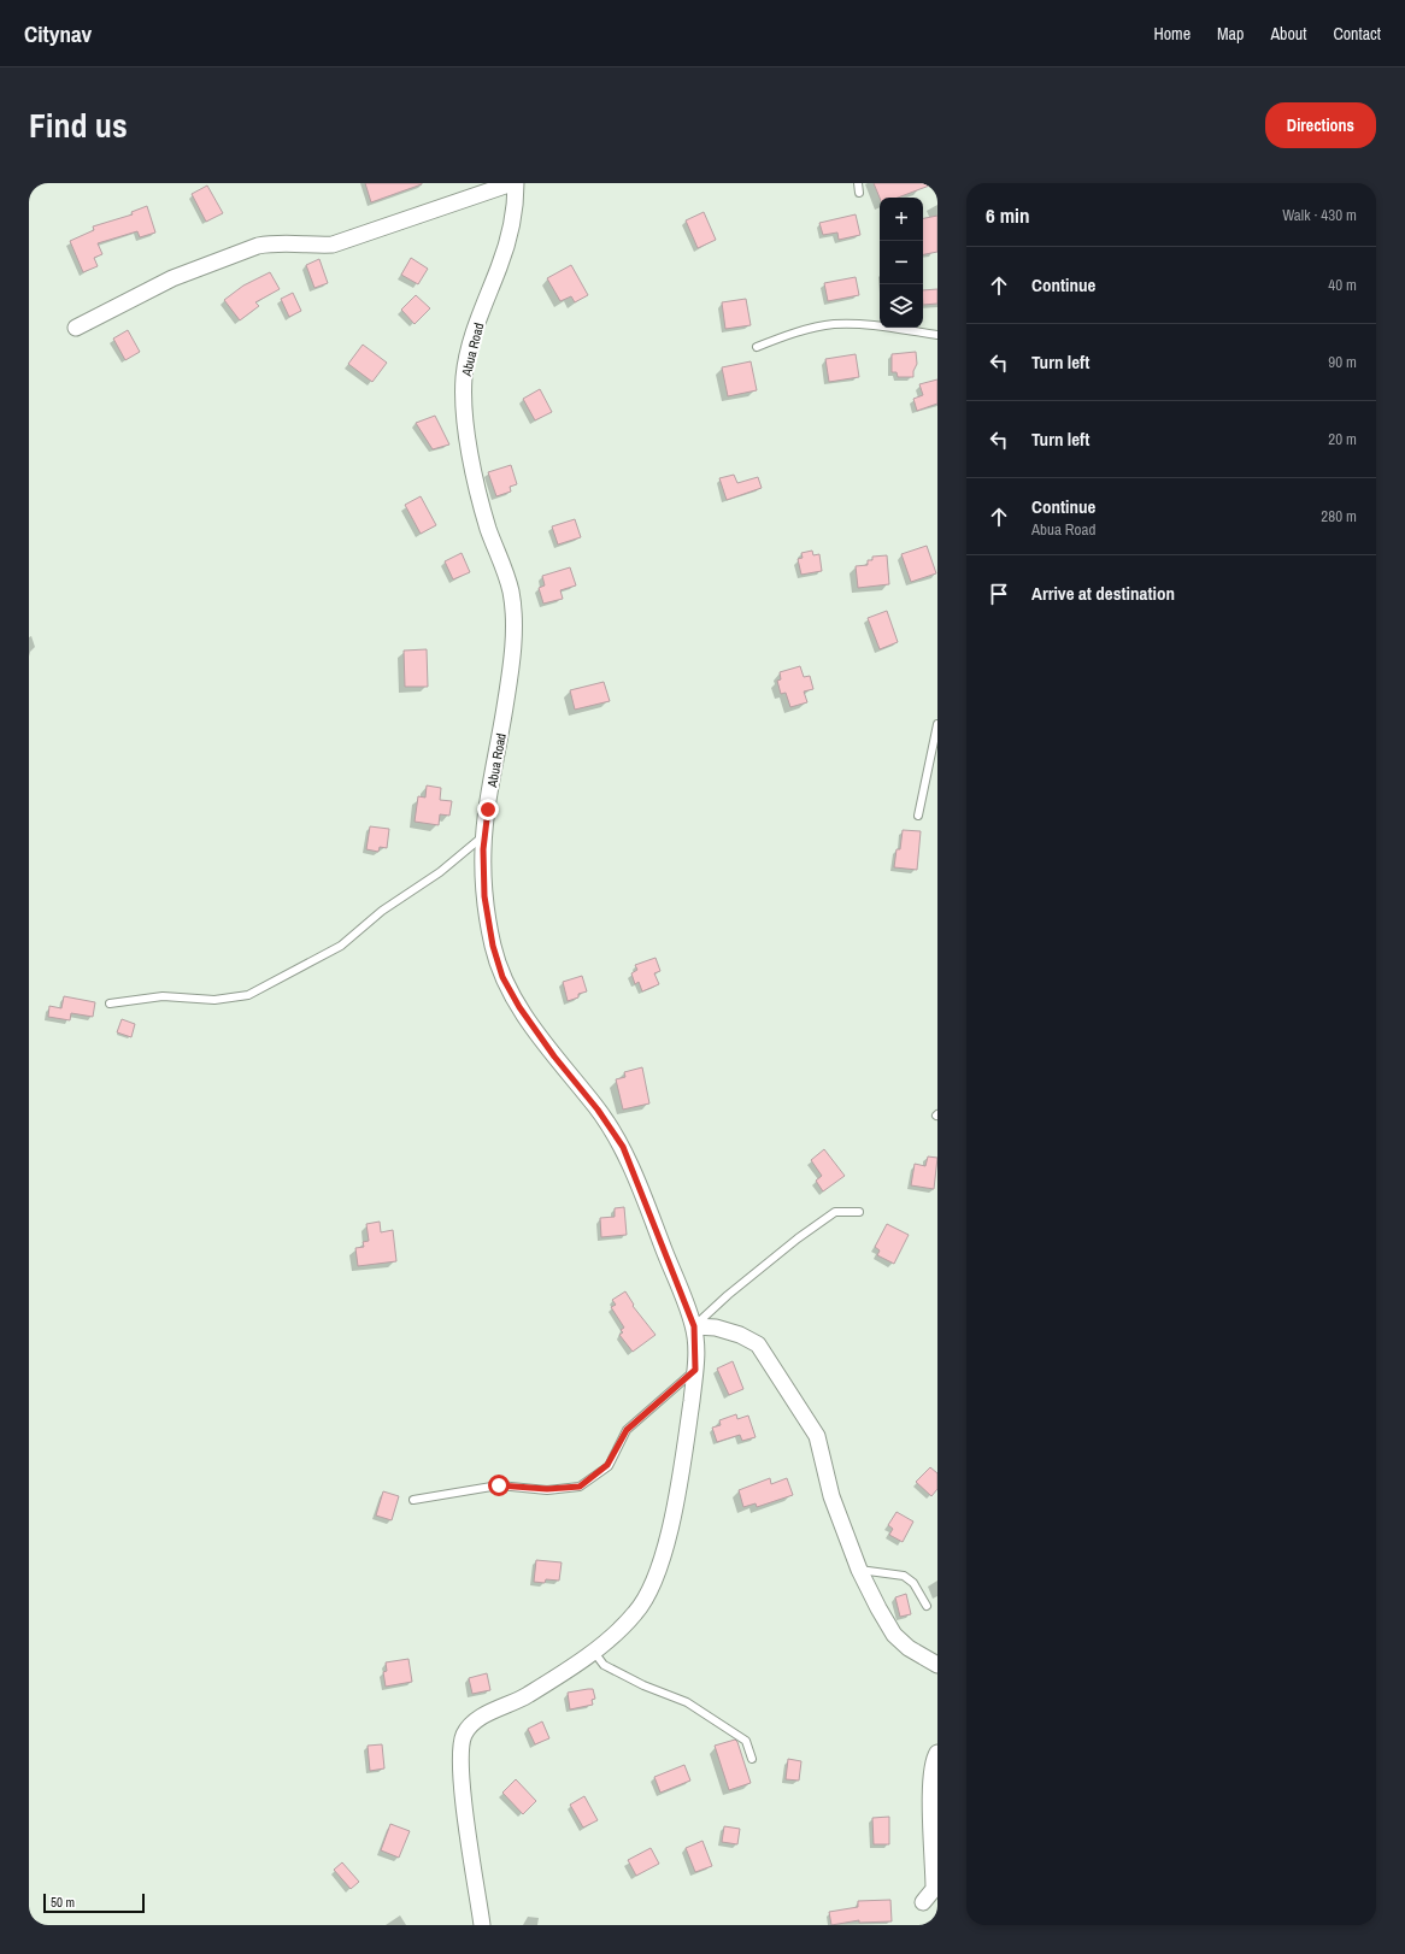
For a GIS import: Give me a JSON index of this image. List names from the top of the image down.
{
  "streets": {
    "street": ["Abua Road"]
  },
  "scale_bar": "50 m",
  "page": {
    "header": "Citynav",
    "nav": [
      "Home",
      "Map",
      "About",
      "Contact"
    ],
    "title": "Find us",
    "buttons": "Directions",
    "heading": ["6 min", "Walk · 430 m"],
    "map_buttons": ["+", "−"],
    "list": [
      ["Continue", "40 m"],
      ["Turn left", "90 m"],
      ["Turn left", "20 m"],
      ["Continue", "Abua Road", "280 m"],
      "Arrive at destination"
    ],
    "scale": "50 m"
  }
}
